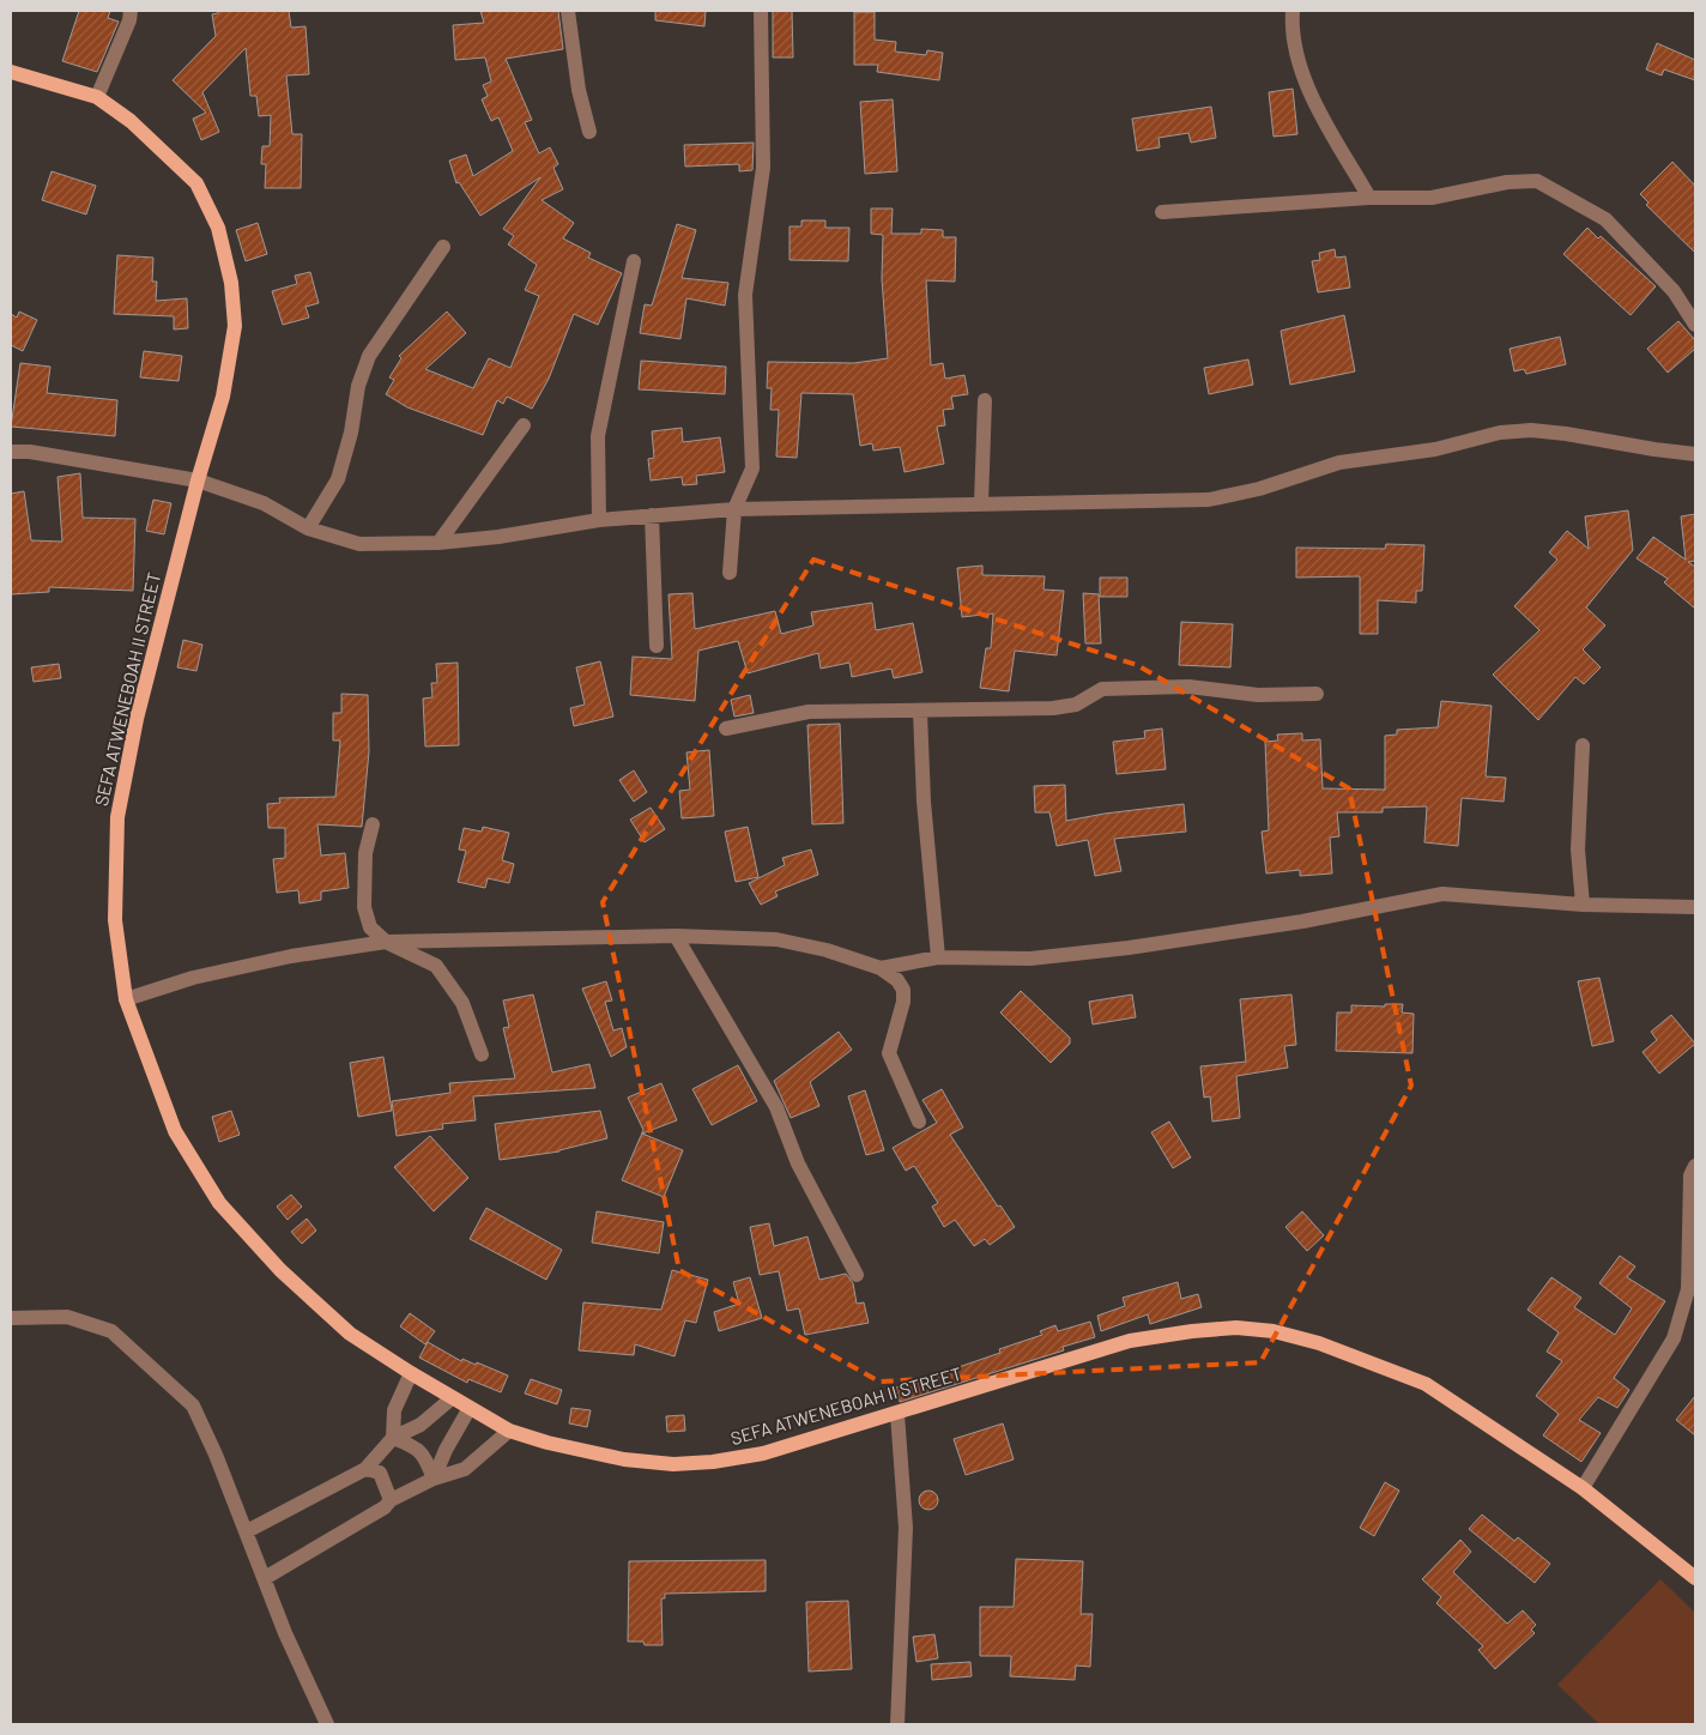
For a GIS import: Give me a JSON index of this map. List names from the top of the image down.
{
  "streets": {
    "main road": ["SEFA ATWENEBOAH II STREET"]
  }
}
